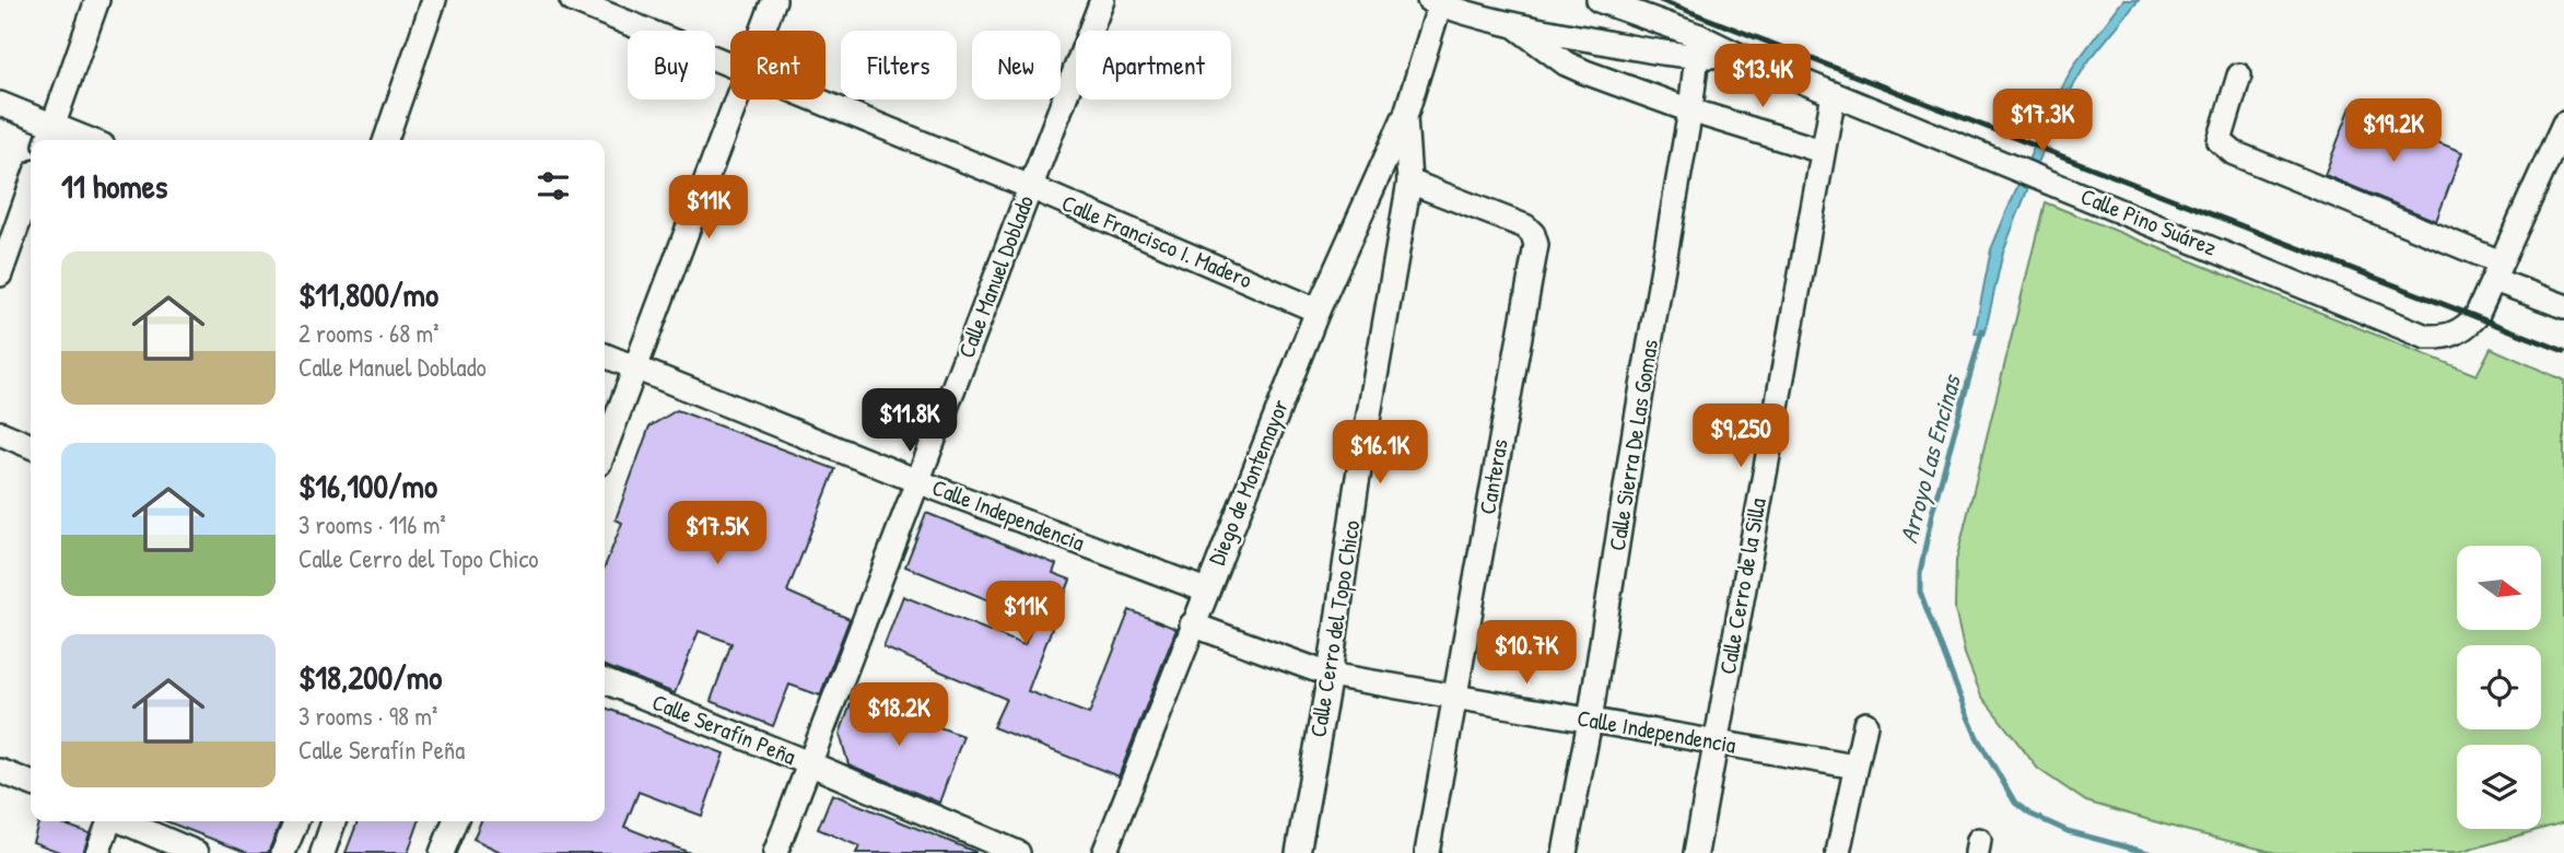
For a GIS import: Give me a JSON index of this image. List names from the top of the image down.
{
  "streets": {
    "street": [
      "Calle Pino Suárez",
      "Calle Francisco I. Madero",
      "Calle Manuel Doblado",
      "Calle Sierra De Las Gomas",
      "Canteras",
      "Diego de Montemayor",
      "Calle Independencia",
      "Calle Cerro de la Silla",
      "Calle Cerro del Topo Chico",
      "Calle Serafín Peña"
    ]
  },
  "crossings": [
    ["Calle Pino Suárez", "Calle Sierra De Las Gomas"],
    ["Calle Pino Suárez", "Calle Cerro de la Silla"],
    ["Calle Pino Suárez", "Calle Cerro del Topo Chico"],
    ["Calle Francisco I. Madero", "Calle Manuel Doblado"],
    ["Calle Francisco I. Madero", "Diego de Montemayor"],
    ["Calle Manuel Doblado", "Calle Independencia"],
    ["Calle Manuel Doblado", "Calle Serafín Peña"],
    ["Calle Sierra De Las Gomas", "Calle Independencia"],
    ["Canteras", "Calle Independencia"],
    ["Canteras", "Calle Cerro del Topo Chico"],
    ["Diego de Montemayor", "Calle Independencia"],
    ["Diego de Montemayor", "Calle Cerro del Topo Chico"],
    ["Calle Independencia", "Calle Cerro de la Silla"],
    ["Calle Independencia", "Calle Cerro del Topo Chico"]
  ],
  "water": ["Arroyo Las Encinas"],
  "north": "right",
  "page": {
    "chip": [
      "Buy",
      "Rent",
      "Filters",
      "New",
      "Apartment"
    ],
    "price": [
      "$13.4K",
      "$17.3K",
      "$19.2K",
      "$11K",
      "$11.8K",
      "$9,250",
      "$16.1K",
      "$17.5K",
      "$11K",
      "$10.7K",
      "$18.2K"
    ],
    "heading": "11 homes",
    "list": [
      {
        "name": "$11,800/mo",
        "note": "2 rooms · 68 m² · Calle Manuel Doblado"
      },
      {
        "name": "$16,100/mo",
        "note": "3 rooms · 116 m² · Calle Cerro del Topo Chico"
      },
      {
        "name": "$18,200/mo",
        "note": "3 rooms · 98 m² · Calle Serafín Peña"
      }
    ]
  }
}
